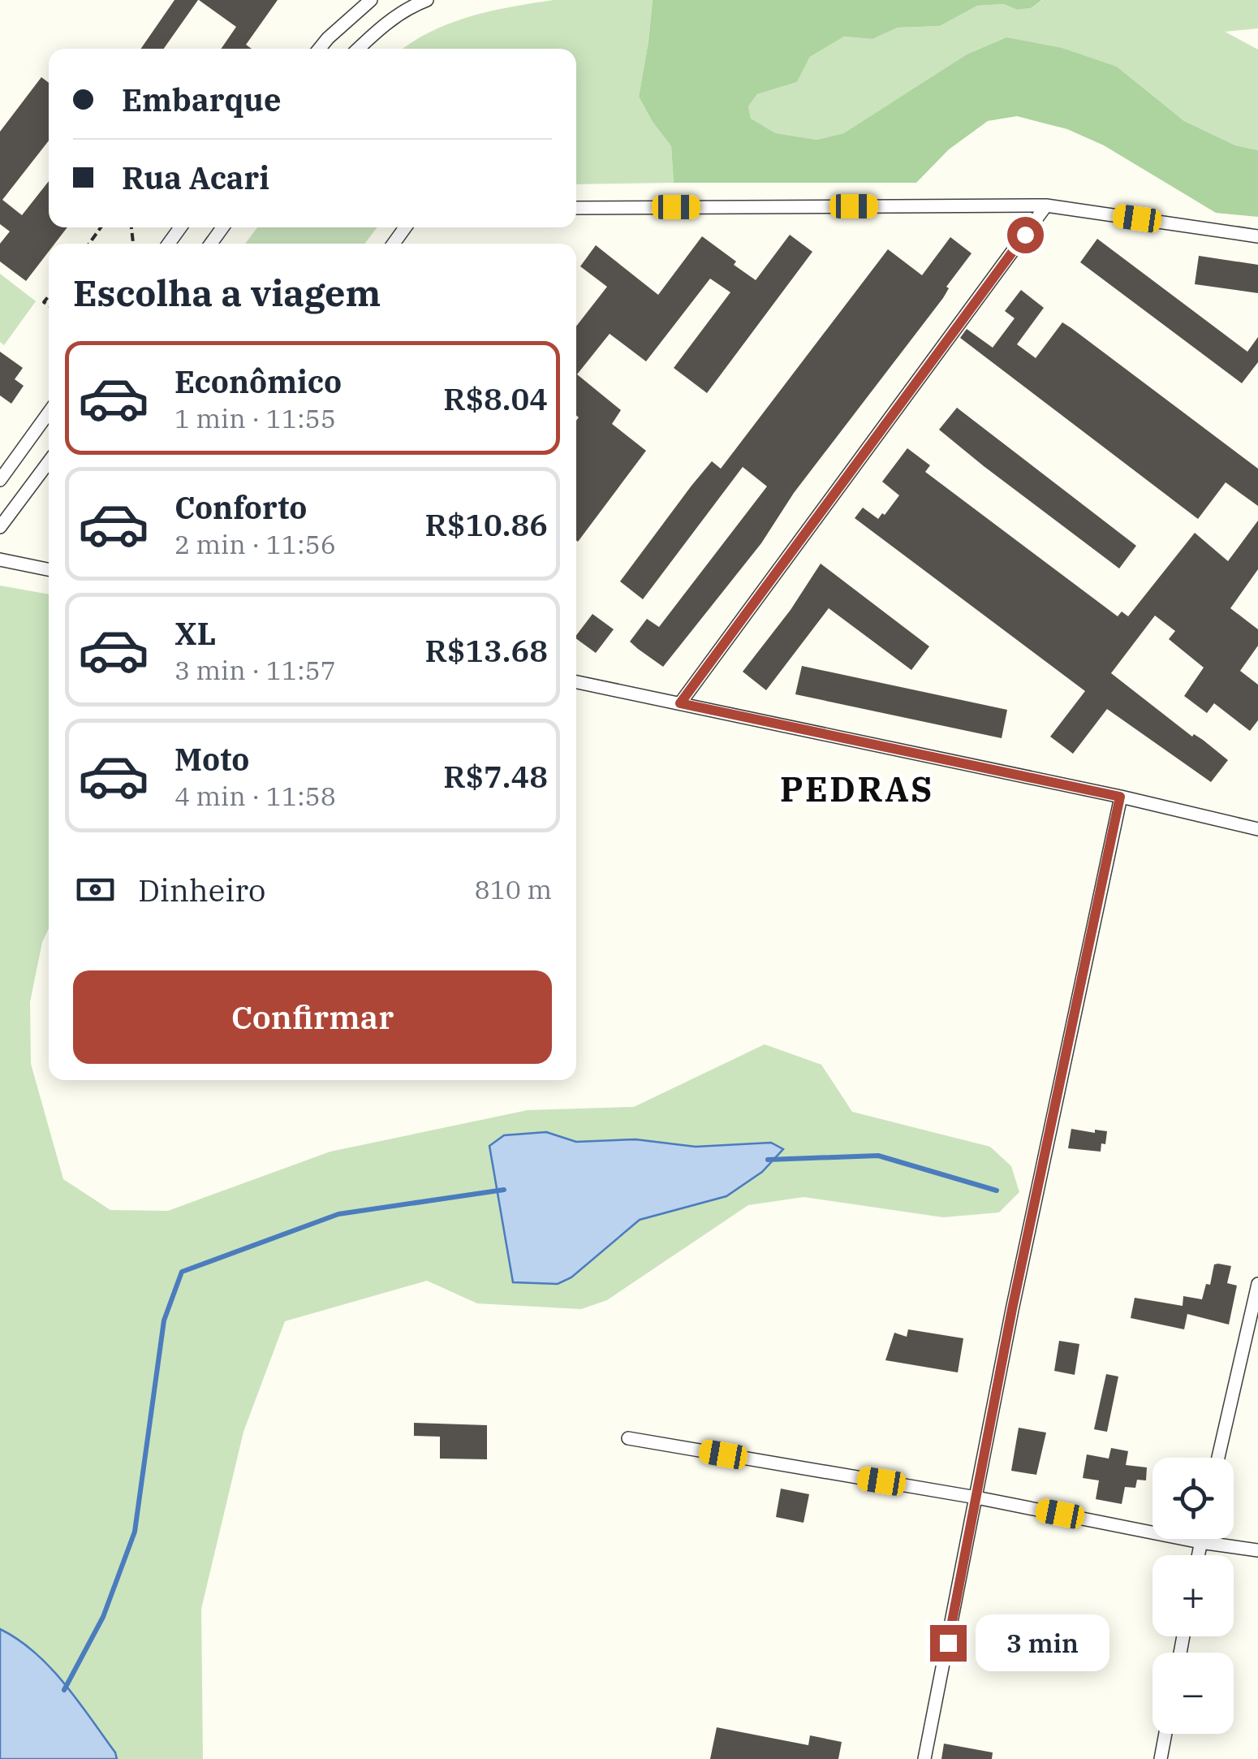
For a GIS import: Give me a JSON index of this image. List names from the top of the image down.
{
  "districts": ["PEDRAS"],
  "page": {
    "banner": ["Embarque", "Rua Acari"],
    "heading": "Escolha a viagem",
    "list": [
      {
        "name": "Econômico",
        "note": "1 min · 11:55",
        "value": "R$8.04"
      },
      {
        "name": "Conforto",
        "note": "2 min · 11:56",
        "value": "R$10.86"
      },
      {
        "name": "XL",
        "note": "3 min · 11:57",
        "value": "R$13.68"
      },
      {
        "name": "Moto",
        "note": "4 min · 11:58",
        "value": "R$7.48"
      }
    ],
    "pay": ["Dinheiro", "810 m"],
    "buttons": "Confirmar",
    "map_buttons": ["+", "−"],
    "bubble": "3 min"
  }
}
